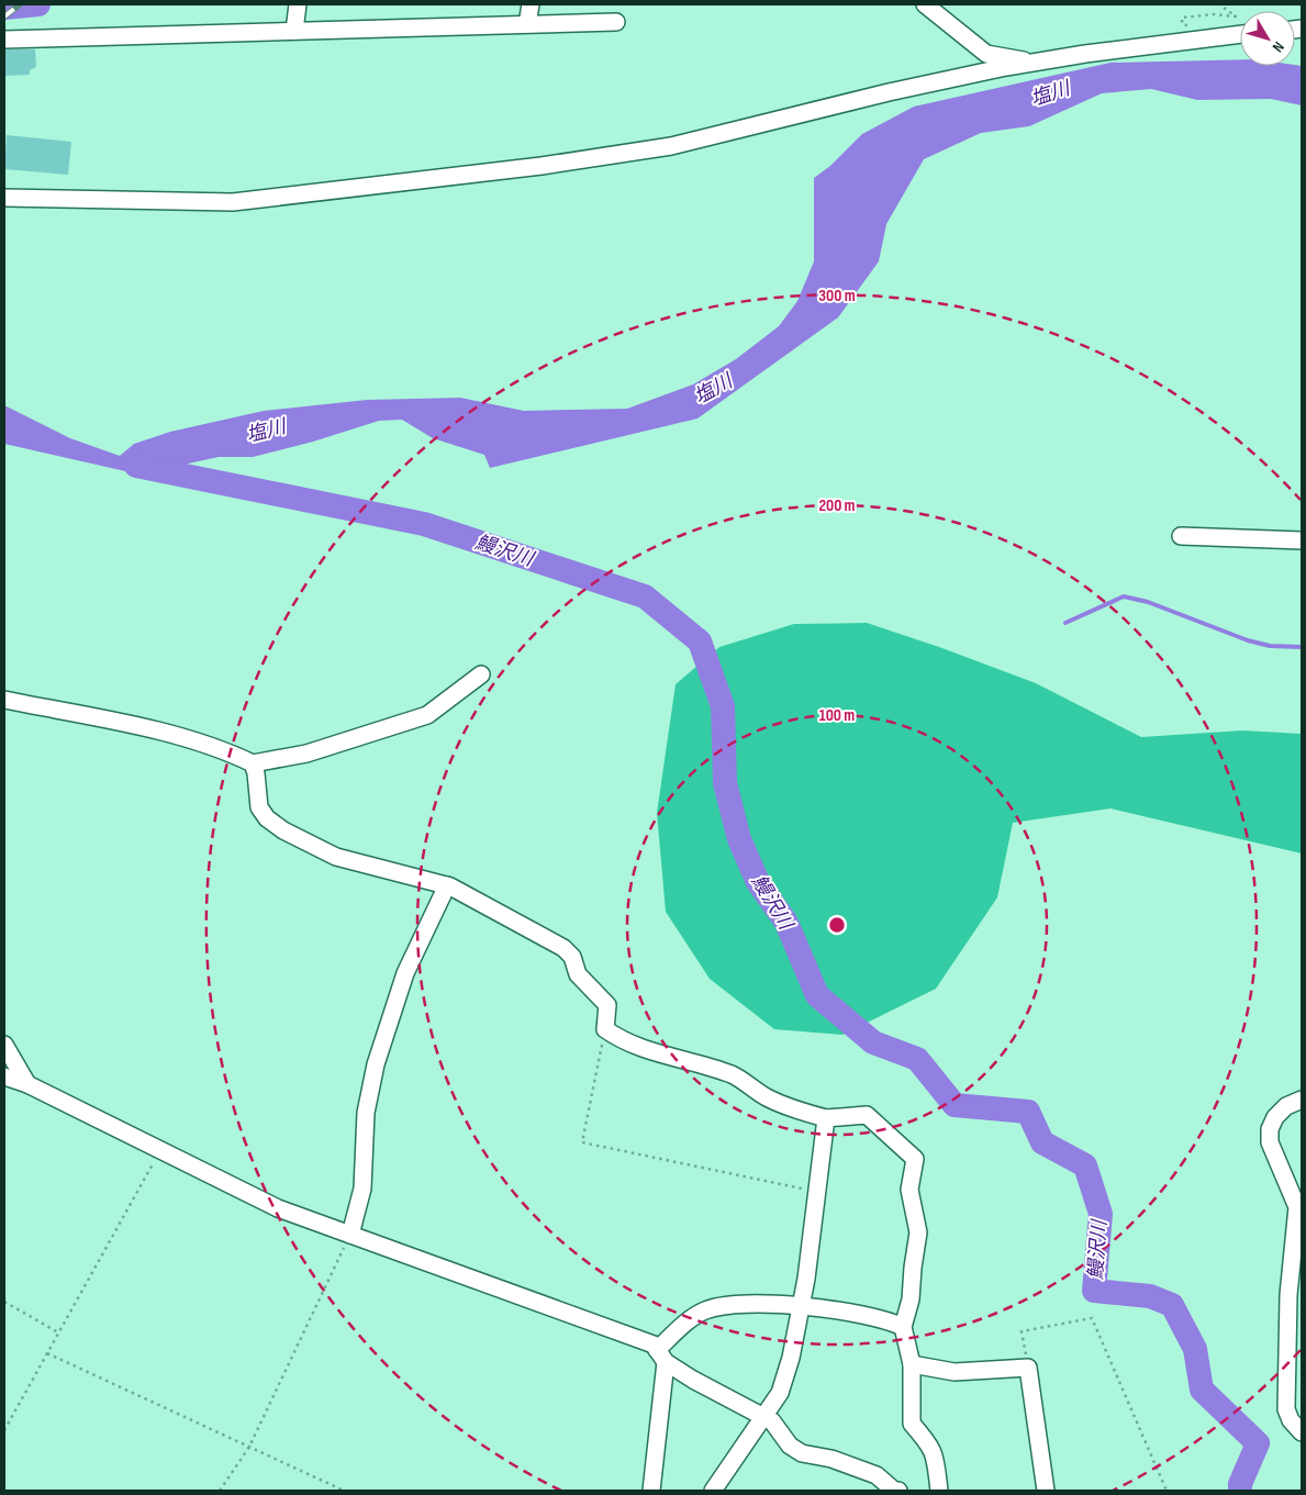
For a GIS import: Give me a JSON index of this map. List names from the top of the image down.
{
  "water": ["塩川", "鰻沢川"],
  "north": "bottom right",
  "rings": ["300 m", "200 m", "100 m"]
}
